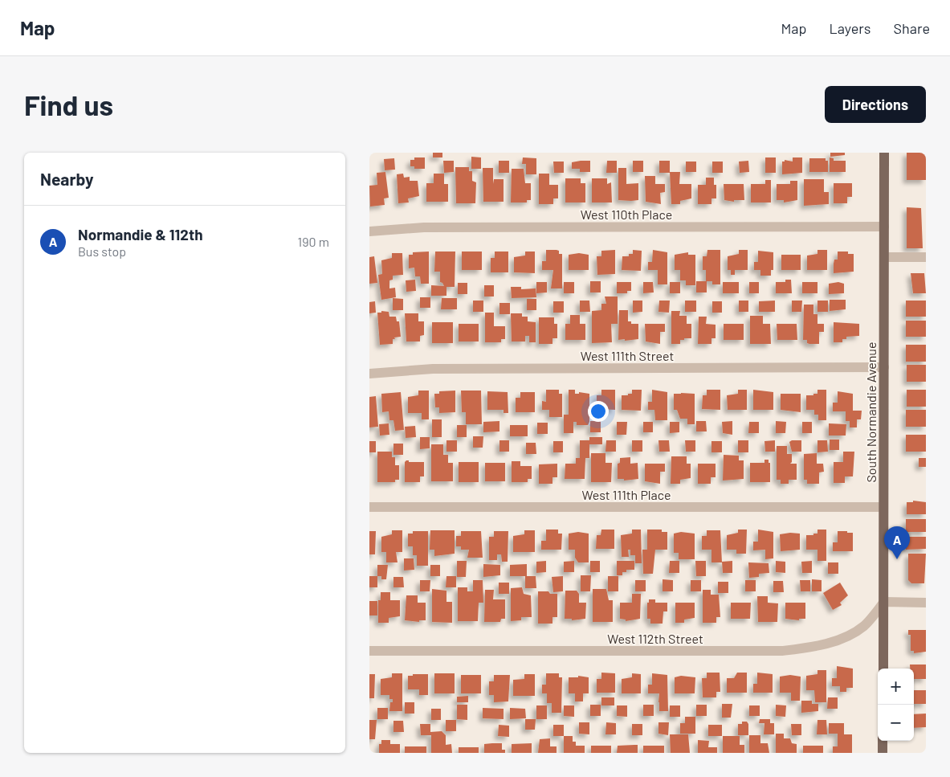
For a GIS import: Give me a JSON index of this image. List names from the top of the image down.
{
  "streets": {
    "main road": ["South Normandie Avenue"],
    "street": [
      "West 110th Place",
      "West 111th Street",
      "West 111th Place",
      "West 112th Street"
    ]
  },
  "crossings": [
    ["West 110th Place", "South Normandie Avenue"],
    ["West 111th Street", "South Normandie Avenue"],
    ["South Normandie Avenue", "West 111th Place"],
    ["South Normandie Avenue", "West 112th Street"]
  ],
  "page": {
    "header": "Map",
    "nav": ["Map", "Layers", "Share"],
    "buttons": "Directions",
    "title": "Find us",
    "heading": "Nearby",
    "list": [
      {
        "mark": "A",
        "name": "Normandie & 112th",
        "note": "Bus stop",
        "value": "190 m"
      }
    ],
    "pins": "A",
    "map_buttons": ["+", "−"]
  }
}
